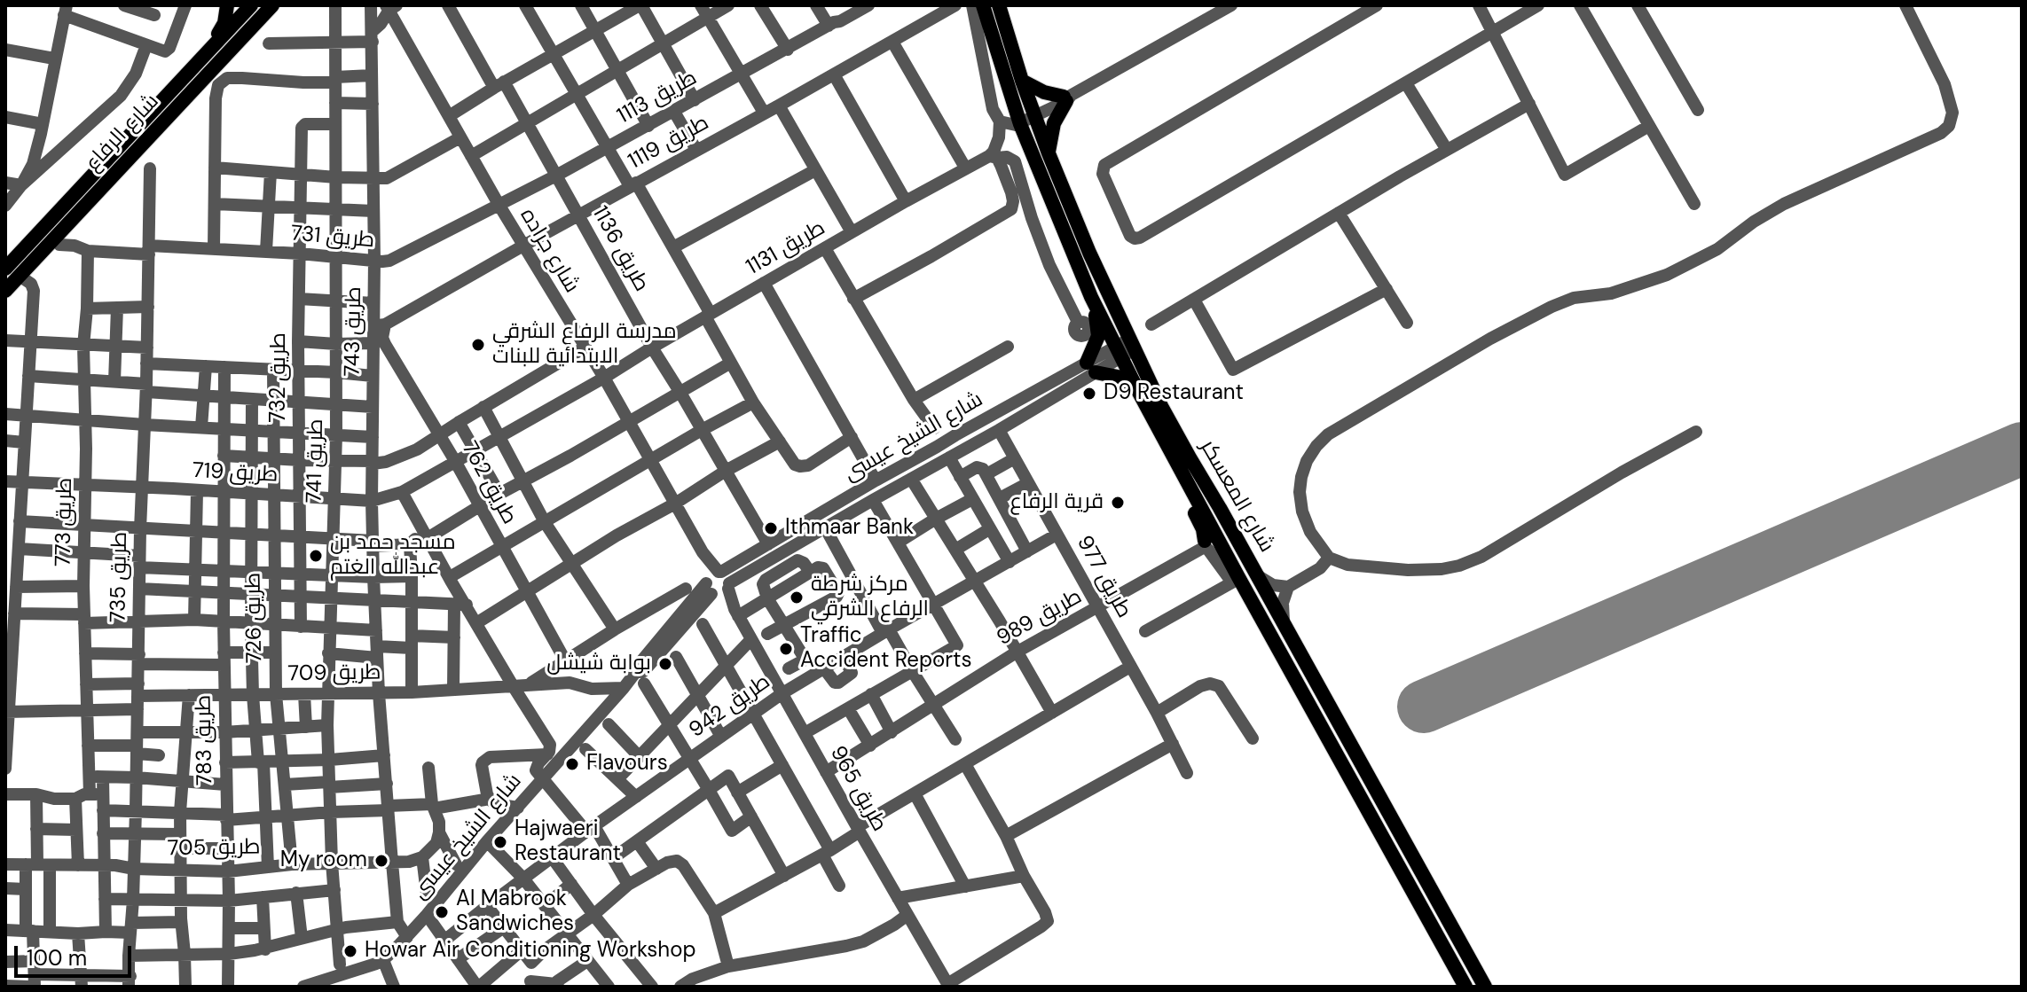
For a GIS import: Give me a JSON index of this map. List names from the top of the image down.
{
  "streets": {
    "main road": ["شارع الرفاع", "شارع المعسكر"],
    "street": [
      "طريق 1113",
      "طريق 1119",
      "طريق 731",
      "طريق 1131",
      "طريق 1136",
      "شارع جراده",
      "طريق 743",
      "طريق 732",
      "شارع الشيخ عيسى",
      "طريق 741",
      "طريق 719",
      "طريق 762",
      "طريق 773",
      "طريق 735",
      "طريق 977",
      "طريق 726",
      "طريق 989",
      "طريق 709",
      "طريق 942",
      "طريق 783",
      "طريق 965",
      "طريق 705"
    ]
  },
  "crossings": [
    ["طريق 1113", "طريق 731"],
    ["طريق 1113", "طريق 1136"],
    ["طريق 1113", "شارع جراده"],
    ["طريق 1119", "طريق 1136"],
    ["طريق 1119", "شارع جراده"],
    ["طريق 1119", "طريق 743"],
    ["طريق 1119", "طريق 762"],
    ["طريق 1119", "شارع المعسكر"],
    ["طريق 731", "شارع جراده"],
    ["طريق 731", "طريق 743"],
    ["طريق 731", "طريق 732"],
    ["طريق 731", "طريق 741"],
    ["طريق 731", "طريق 773"],
    ["طريق 731", "طريق 735"],
    ["طريق 1131", "طريق 1136"],
    ["طريق 1131", "شارع جراده"],
    ["طريق 1131", "طريق 719"],
    ["طريق 1136", "شارع الشيخ عيسى"],
    ["شارع جراده", "شارع الشيخ عيسى"],
    ["شارع جراده", "طريق 719"],
    ["شارع جراده", "طريق 965"],
    ["طريق 743", "شارع الشيخ عيسى"],
    ["طريق 743", "طريق 719"],
    ["طريق 743", "طريق 762"],
    ["طريق 743", "طريق 709"],
    ["طريق 743", "طريق 705"],
    ["طريق 732", "طريق 741"],
    ["طريق 732", "طريق 719"],
    ["شارع الشيخ عيسى", "طريق 741"],
    ["شارع الشيخ عيسى", "شارع المعسكر"],
    ["شارع الشيخ عيسى", "طريق 977"],
    ["شارع الشيخ عيسى", "طريق 709"],
    ["شارع الشيخ عيسى", "طريق 965"],
    ["طريق 741", "طريق 719"],
    ["طريق 741", "طريق 709"],
    ["طريق 741", "طريق 705"],
    ["طريق 719", "طريق 762"],
    ["طريق 719", "طريق 773"],
    ["طريق 719", "طريق 735"],
    ["طريق 719", "طريق 726"],
    ["طريق 719", "طريق 783"],
    ["طريق 762", "طريق 709"],
    ["طريق 773", "طريق 709"],
    ["طريق 773", "طريق 705"],
    ["طريق 735", "طريق 709"],
    ["طريق 735", "طريق 705"],
    ["طريق 977", "طريق 989"],
    ["طريق 977", "طريق 942"],
    ["طريق 726", "طريق 709"],
    ["طريق 726", "طريق 705"],
    ["طريق 989", "طريق 965"],
    ["طريق 709", "طريق 783"],
    ["طريق 942", "طريق 965"],
    ["طريق 783", "طريق 705"]
  ],
  "places": [
    "مدرسة الرفاع الشرقي الابتدائية للبنات",
    "D9 Restaurant",
    "قرية الرفاع",
    "Ithmaar Bank",
    "مسجد حمد بن عبدالله الغتم",
    "مركز شرطة الرفاع الشرقي",
    "Traffic Accident Reports",
    "بوابة شيشل",
    "Flavours",
    "Hajwaeri Restaurant",
    "My room",
    "Al Mabrook Sandwiches",
    "Howar Air Conditioning Workshop"
  ],
  "scale_bar": "100 m"
}
